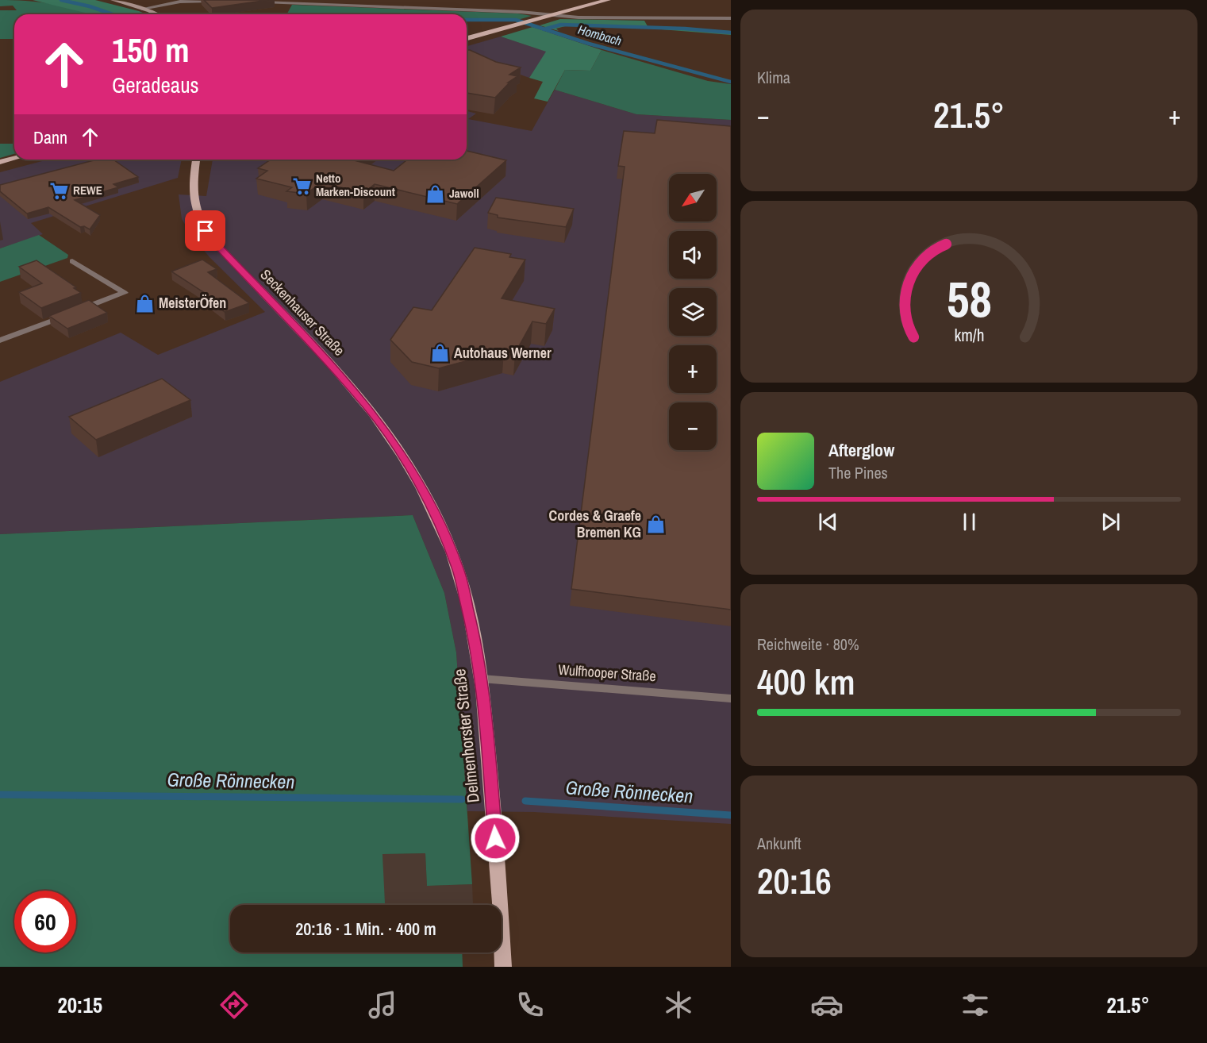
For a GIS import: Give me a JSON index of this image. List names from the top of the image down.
{
  "streets": {
    "main road": ["Seckenhauser Straße", "Delmenhorster Straße"],
    "street": ["Wulfhooper Straße"]
  },
  "crossings": [
    ["Seckenhauser Straße", "Delmenhorster Straße"],
    ["Wulfhooper Straße", "Delmenhorster Straße"]
  ],
  "water": ["Hombach", "Große Rönnecken"],
  "places": {
    "supermarket": ["Netto Marken-Discount", "REWE"],
    "shop": [
      "Jawoll",
      "MeisterÖfen",
      "Autohaus Werner",
      "Cordes & Graefe Bremen KG"
    ]
  },
  "north": "bottom left",
  "page": {
    "tile": [
      "Klima",
      ["Reichweite · 80%", "400 km"],
      ["Ankunft", "20:16"]
    ],
    "turn": ["150 m", "Geradeaus"],
    "heat": ["−", "21.5°", "+"],
    "then": "Dann",
    "map_buttons": ["+", "−"],
    "song": ["Afterglow", "The Pines"],
    "limit": "60",
    "trip": "20:16 · 1 Min. · 400 m",
    "tabs": ["20:15", "21.5°"],
    "gauge": ["58", "km/h"]
  }
}
